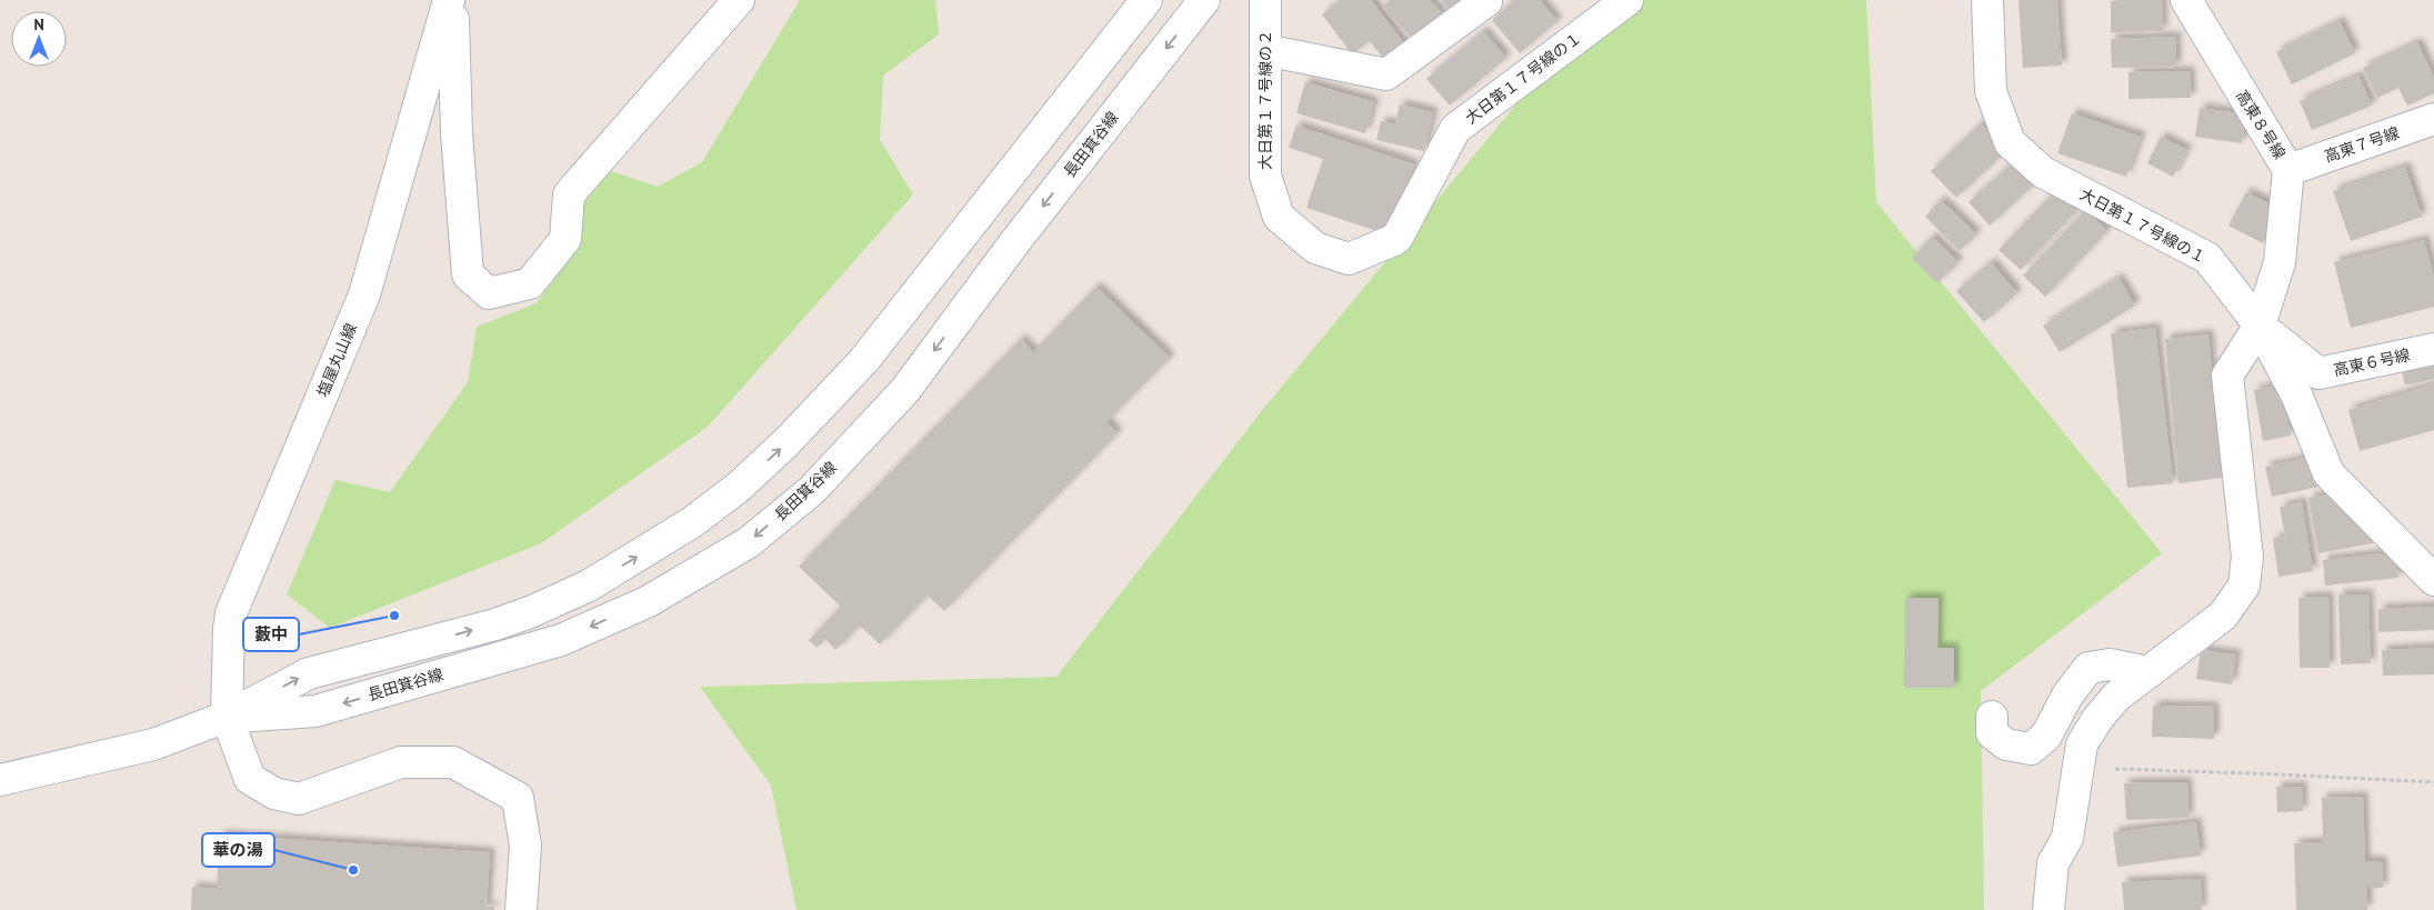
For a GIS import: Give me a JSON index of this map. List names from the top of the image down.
{
  "streets": {
    "street": [
      "大日第１７号線の１",
      "大日第１７号線の２",
      "高東８号線",
      "長田箕谷線",
      "高東７号線",
      "塩屋丸山線",
      "高東６号線"
    ]
  },
  "crossings": [
    ["大日第１７号線の１", "大日第１７号線の２"],
    ["大日第１７号線の１", "高東８号線"],
    ["大日第１７号線の１", "高東６号線"],
    ["高東８号線", "高東７号線"],
    ["高東８号線", "高東６号線"],
    ["長田箕谷線", "塩屋丸山線"]
  ],
  "places": ["藪中", "華の湯"],
  "north": "top"
}
